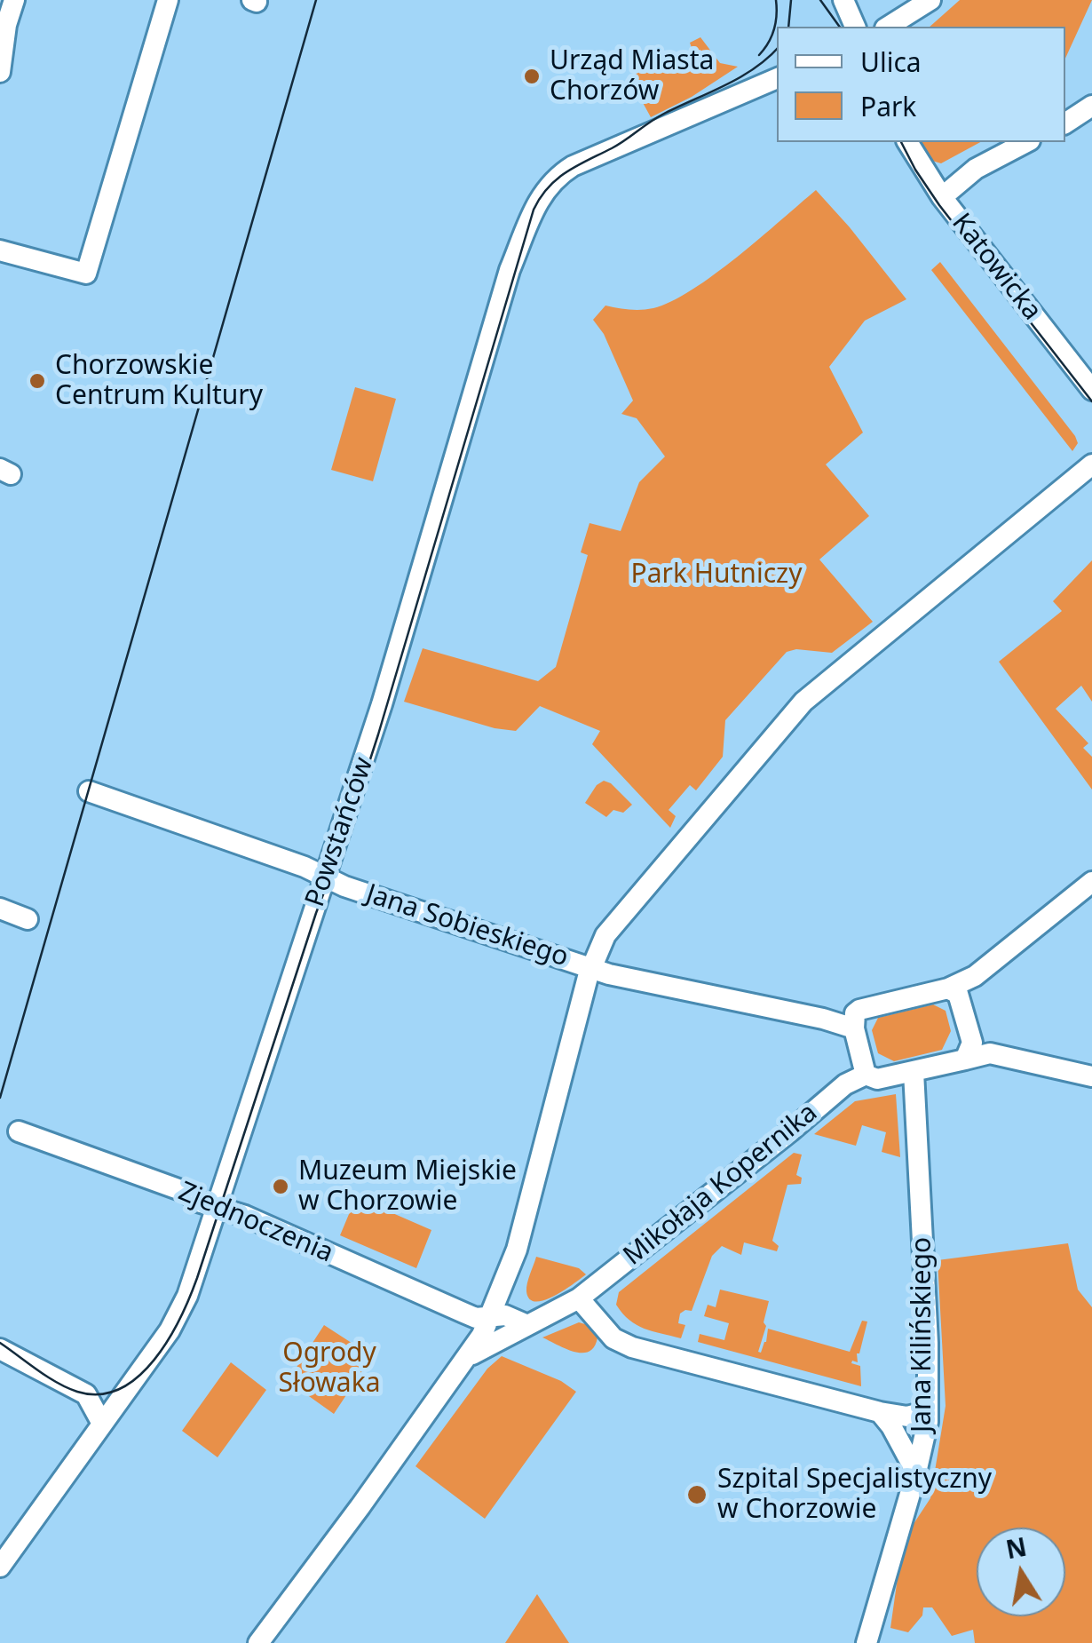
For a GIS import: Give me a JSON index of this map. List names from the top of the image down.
{
  "streets": {
    "street": [
      "Katowicka",
      "Powstańców",
      "Jana Sobieskiego",
      "Mikołaja Kopernika",
      "Zjednoczenia",
      "Jana Kilińskiego"
    ]
  },
  "crossings": [
    ["Powstańców", "Jana Sobieskiego"],
    ["Powstańców", "Zjednoczenia"],
    ["Mikołaja Kopernika", "Zjednoczenia"]
  ],
  "parks": ["Park Hutniczy", "Ogrody Słowaka"],
  "places": [
    "Urząd Miasta Chorzów",
    "Chorzowskie Centrum Kultury",
    "Muzeum Miejskie w Chorzowie",
    "Szpital Specjalistyczny w Chorzowie"
  ],
  "legend": ["Ulica", "Park"],
  "north": "top"
}
